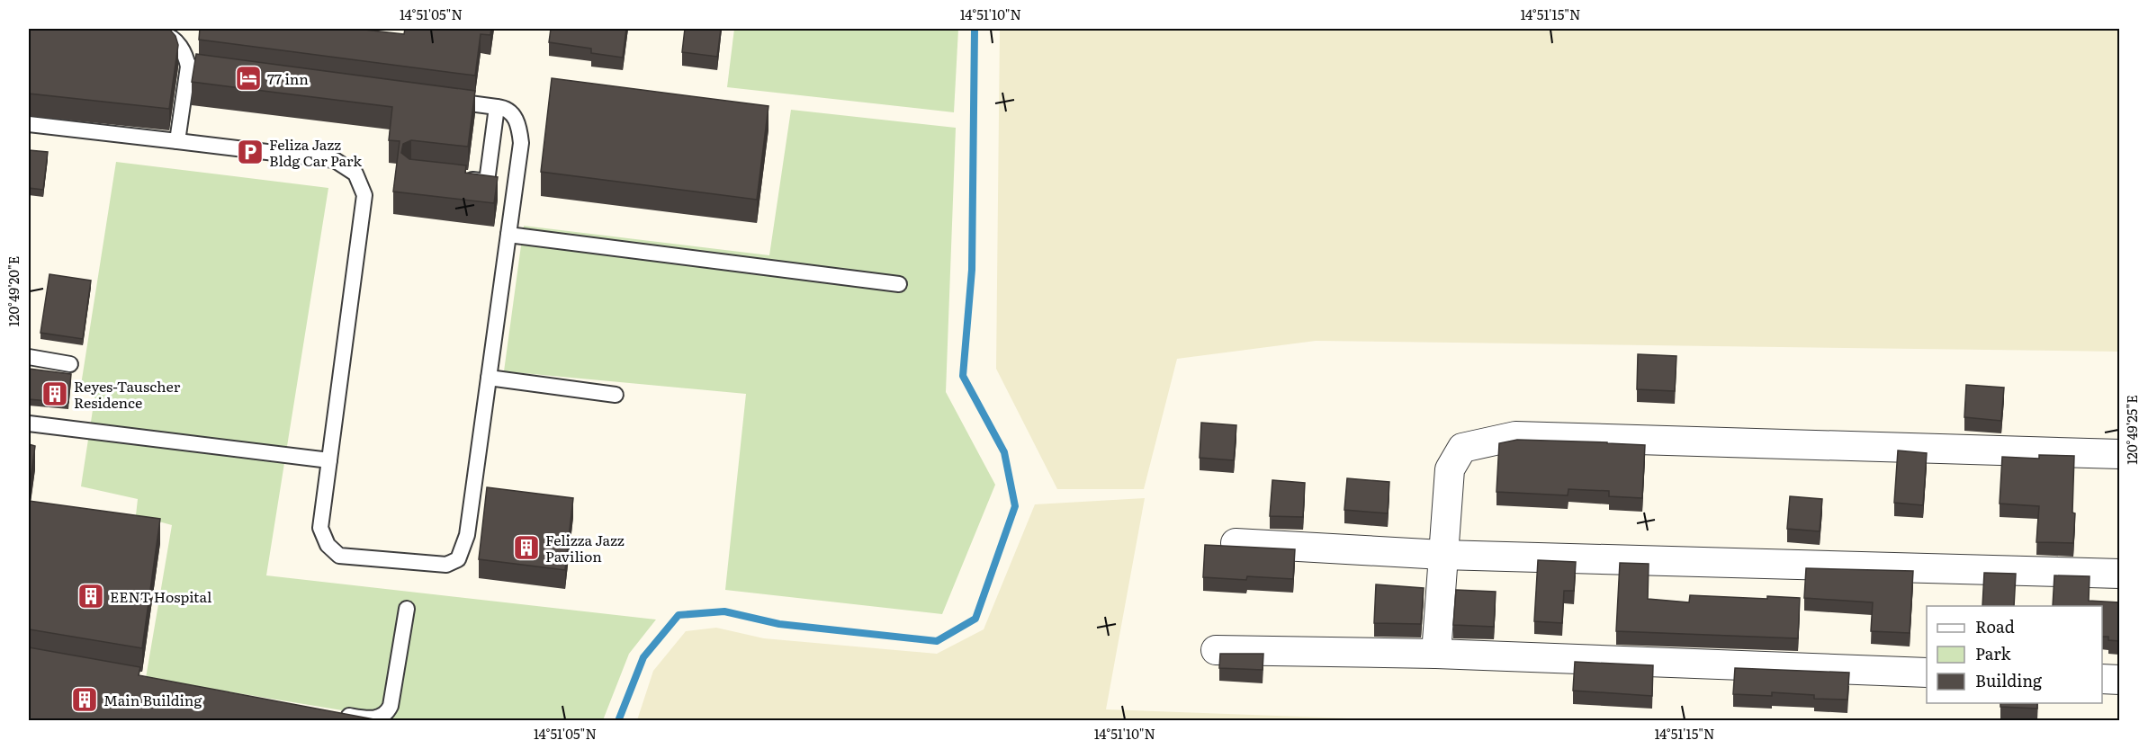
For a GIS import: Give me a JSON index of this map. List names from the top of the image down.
{
  "places": {
    "hotel": ["77 inn"],
    "parking": ["Feliza Jazz Bldg Car Park"],
    "building": [
      "Reyes-Tauscher Residence",
      "Felizza Jazz Pavilion",
      "EENT Hospital",
      "Main Building"
    ]
  },
  "legend": ["Road", "Park", "Building"],
  "coordinates": [
    "14°51'05\"N",
    "14°51'10\"N",
    "14°51'15\"N",
    "120°49'20\"E",
    "120°49'25\"E"
  ]
}
